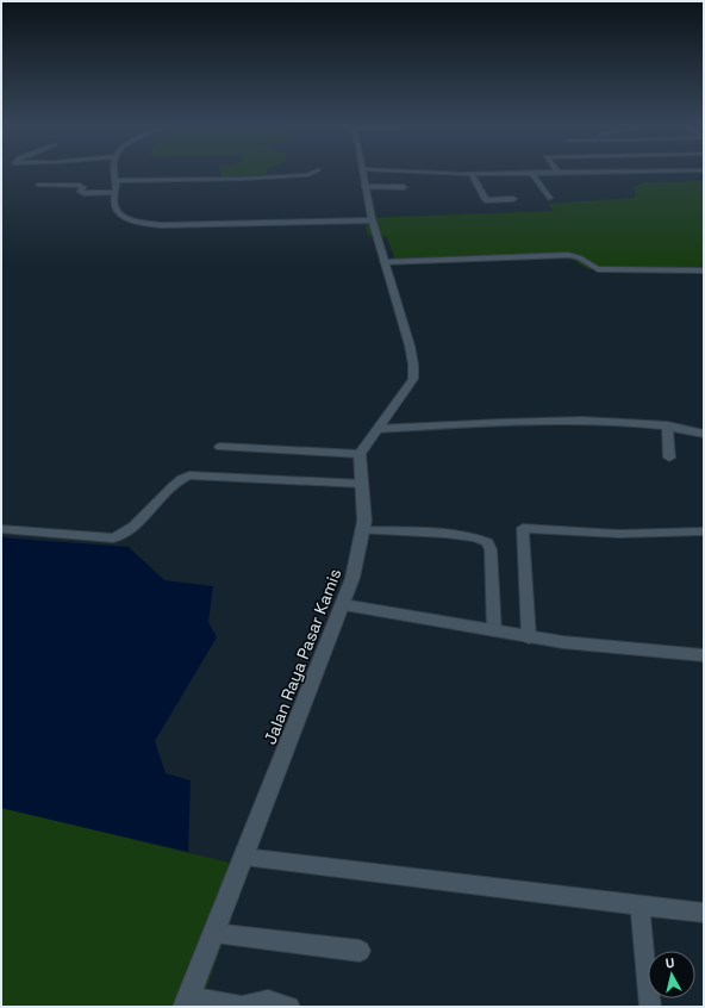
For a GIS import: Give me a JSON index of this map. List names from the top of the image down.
{
  "streets": {
    "main road": ["Jalan Raya Pasar Kamis"]
  },
  "north": "top"
}
